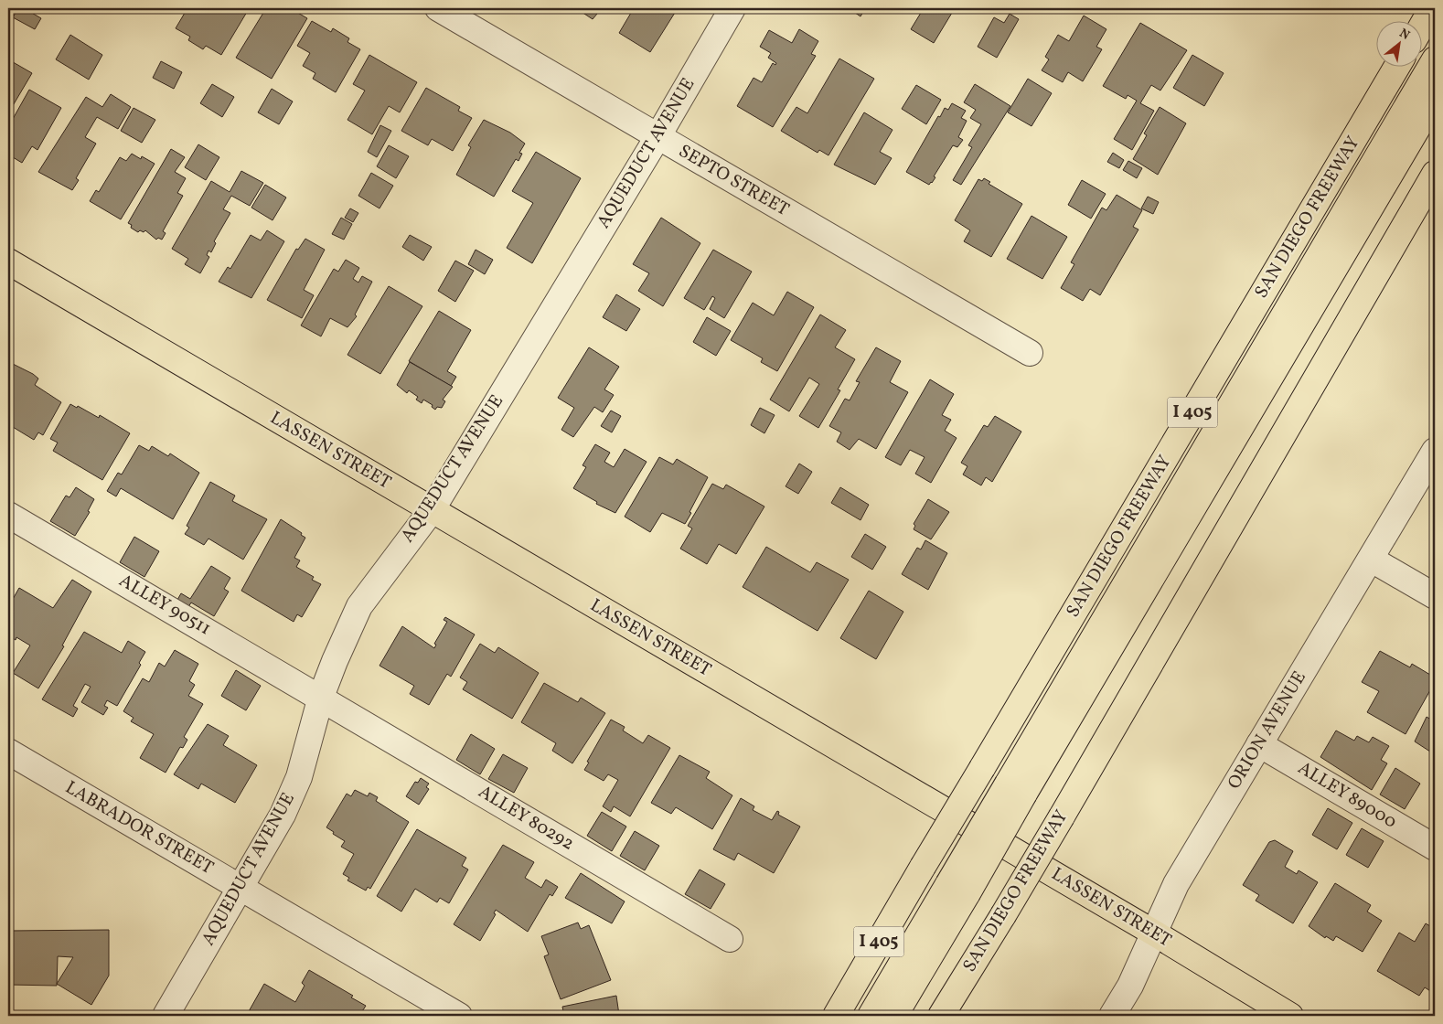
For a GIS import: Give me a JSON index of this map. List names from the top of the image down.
{
  "streets": {
    "main road": ["SAN DIEGO FREEWAY", "I 405", "LASSEN STREET"],
    "street": [
      "AQUEDUCT AVENUE",
      "SEPTO STREET",
      "ALLEY 90511",
      "ORION AVENUE",
      "ALLEY 89000",
      "ALLEY 80292",
      "LABRADOR STREET"
    ]
  },
  "crossings": [
    ["AQUEDUCT AVENUE", "SEPTO STREET"],
    ["AQUEDUCT AVENUE", "LASSEN STREET"],
    ["AQUEDUCT AVENUE", "ALLEY 90511"],
    ["AQUEDUCT AVENUE", "ALLEY 80292"],
    ["AQUEDUCT AVENUE", "LABRADOR STREET"],
    ["LASSEN STREET", "ORION AVENUE"],
    ["ALLEY 90511", "ALLEY 80292"],
    ["ORION AVENUE", "ALLEY 89000"]
  ],
  "north": "top right"
}
